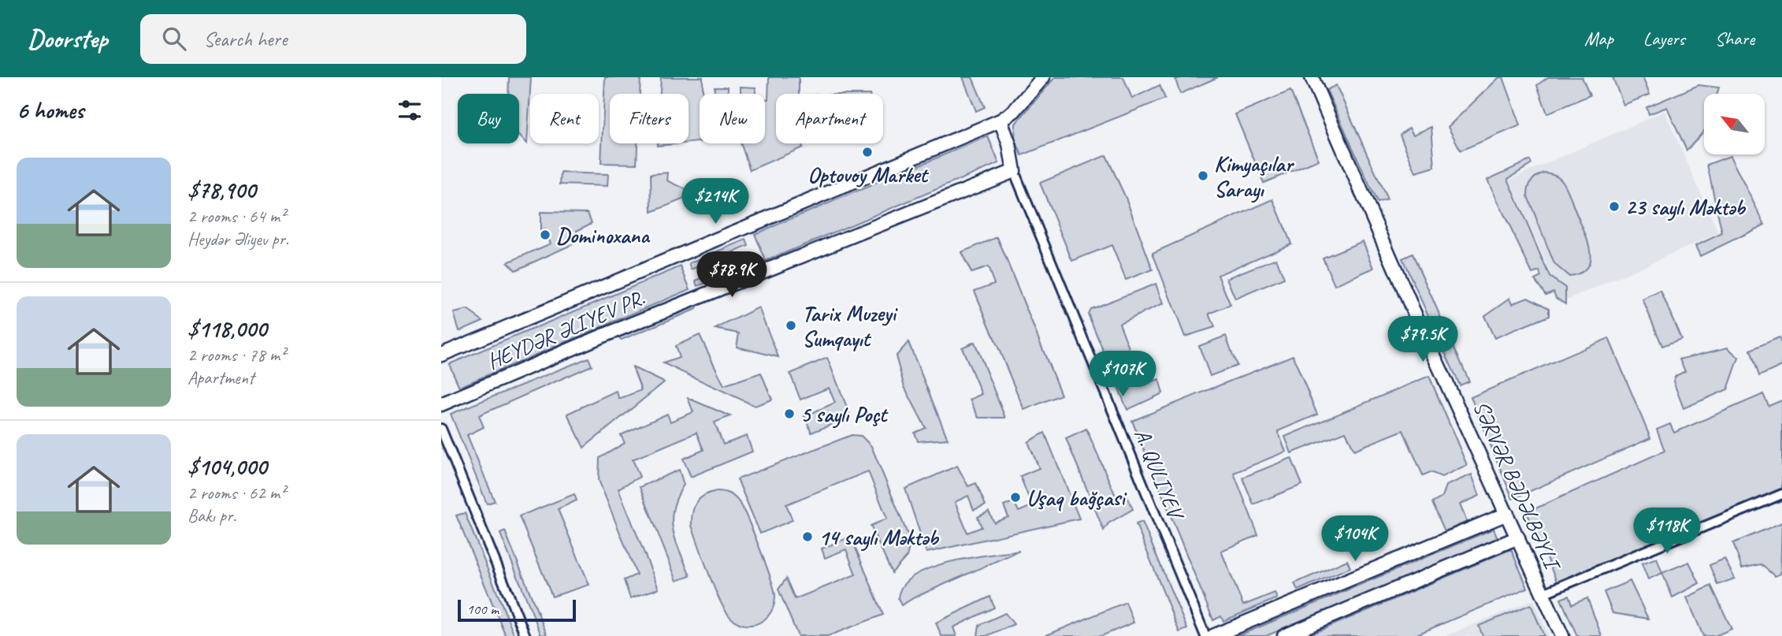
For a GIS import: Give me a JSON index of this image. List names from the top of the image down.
{
  "streets": {
    "main road": ["HEYDƏR ƏLIYEV PR.", "SƏRVƏR BƏDƏLBƏYLI"],
    "street": ["A. QULIYEV"]
  },
  "crossings": [
    ["HEYDƏR ƏLIYEV PR.", "A. QULIYEV"]
  ],
  "places": [
    "Optovoy Market",
    "Kimyaçılar Sarayı",
    "23 saylı Məktəb",
    "Dominoxana",
    "Tarix Muzeyi Sumqayıt",
    "5 saylı Poçt",
    "Uşaq bağçasi",
    "14 saylı Məktəb"
  ],
  "scale_bar": "100 m",
  "north": "top left",
  "page": {
    "header": "Doorstep",
    "search": "Search here",
    "nav": ["Map", "Layers", "Share"],
    "heading": "6 homes",
    "chip": [
      "Buy",
      "Rent",
      "Filters",
      "New",
      "Apartment"
    ],
    "list": [
      {
        "name": "$78,900",
        "note": "2 rooms · 64 m² · Heydər Əliyev pr."
      },
      {
        "name": "$118,000",
        "note": "2 rooms · 78 m² · Apartment"
      },
      {
        "name": "$104,000",
        "note": "2 rooms · 62 m² · Bakı pr."
      }
    ],
    "price": [
      "$214K",
      "$78.9K",
      "$79.5K",
      "$107K",
      "$118K",
      "$104K"
    ],
    "scale": "100 m"
  }
}
